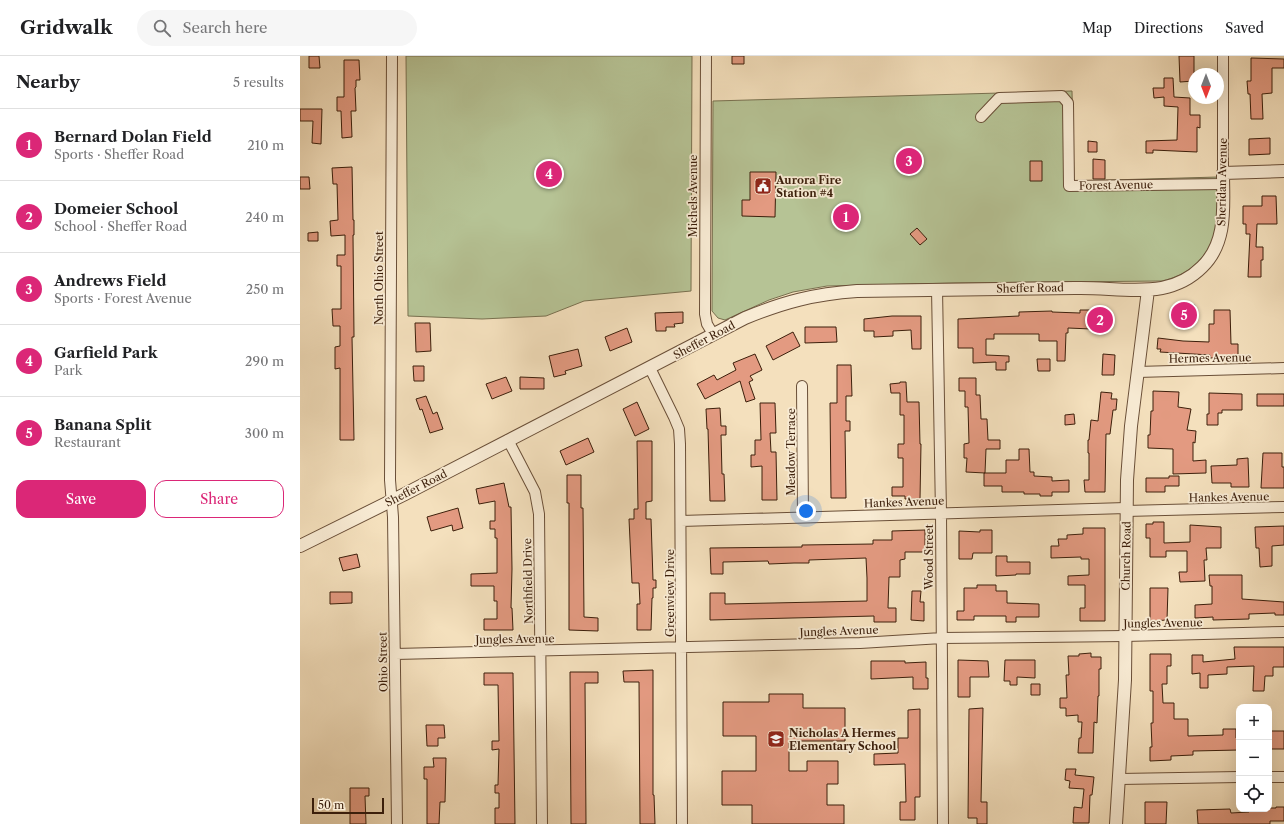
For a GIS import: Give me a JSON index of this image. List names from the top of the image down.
{
  "streets": {
    "street": [
      "Sheridan Avenue",
      "Forest Avenue",
      "Michels Avenue",
      "North Ohio Street",
      "Sheffer Road",
      "Hermes Avenue",
      "Meadow Terrace",
      "Hankes Avenue",
      "Church Road",
      "Wood Street",
      "Northfield Drive",
      "Greenview Drive",
      "Jungles Avenue",
      "Ohio Street"
    ]
  },
  "crossings": [
    ["Sheridan Avenue", "Forest Avenue"],
    ["Sheridan Avenue", "Sheffer Road"],
    ["Sheridan Avenue", "Church Road"],
    ["Michels Avenue", "Sheffer Road"],
    ["North Ohio Street", "Sheffer Road"],
    ["North Ohio Street", "Ohio Street"],
    ["Sheffer Road", "Church Road"],
    ["Sheffer Road", "Wood Street"],
    ["Sheffer Road", "Northfield Drive"],
    ["Sheffer Road", "Greenview Drive"],
    ["Sheffer Road", "Ohio Street"],
    ["Hermes Avenue", "Church Road"],
    ["Meadow Terrace", "Hankes Avenue"],
    ["Hankes Avenue", "Church Road"],
    ["Hankes Avenue", "Wood Street"],
    ["Hankes Avenue", "Greenview Drive"],
    ["Church Road", "Jungles Avenue"],
    ["Wood Street", "Jungles Avenue"],
    ["Northfield Drive", "Jungles Avenue"],
    ["Greenview Drive", "Jungles Avenue"],
    ["Jungles Avenue", "Ohio Street"]
  ],
  "places": {
    "public building": ["Aurora Fire Station #4"],
    "school or university": ["Nicholas A Hermes Elementary School"]
  },
  "scale_bar": "50 m",
  "north": "bottom",
  "page": {
    "header": "Gridwalk",
    "search": "Search here",
    "nav": ["Map", "Directions", "Saved"],
    "heading": ["Nearby", "5 results"],
    "list": [
      {
        "mark": "1",
        "name": "Bernard Dolan Field",
        "note": "Sports · Sheffer Road",
        "value": "210 m"
      },
      {
        "mark": "2",
        "name": "Domeier School",
        "note": "School · Sheffer Road",
        "value": "240 m"
      },
      {
        "mark": "3",
        "name": "Andrews Field",
        "note": "Sports · Forest Avenue",
        "value": "250 m"
      },
      {
        "mark": "4",
        "name": "Garfield Park",
        "note": "Park",
        "value": "290 m"
      },
      {
        "mark": "5",
        "name": "Banana Split",
        "note": "Restaurant",
        "value": "300 m"
      }
    ],
    "pins": [
      "3",
      "4",
      "1",
      "5",
      "2"
    ],
    "buttons": ["Save", "Share"],
    "map_buttons": ["+", "−"],
    "scale": "50 m"
  }
}
